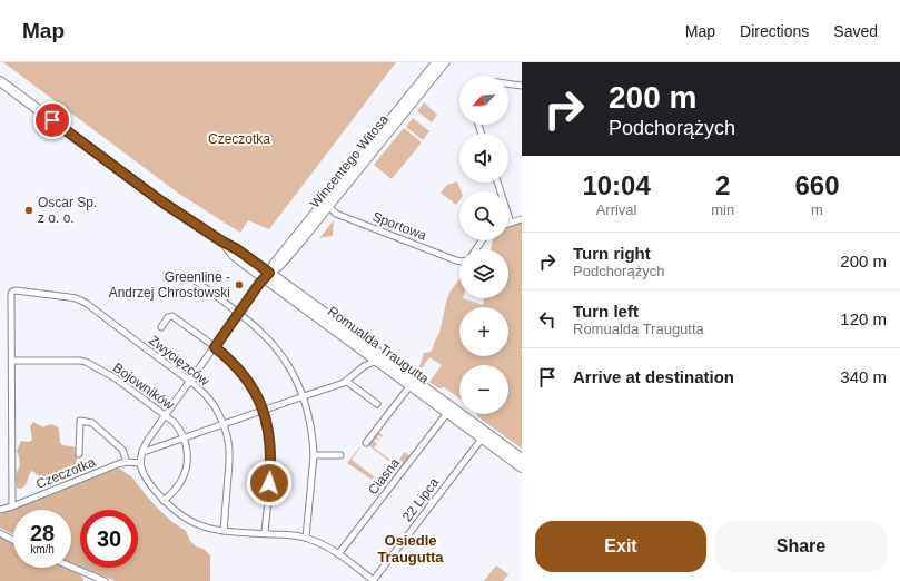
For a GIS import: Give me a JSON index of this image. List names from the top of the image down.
{
  "streets": {
    "main road": ["Wincentego Witosa", "Romualda Traugutta"],
    "street": [
      "Sportowa",
      "Zwycięzców",
      "Bojowników",
      "Czeczotka",
      "Ciasna",
      "22 Lipca"
    ]
  },
  "crossings": [
    ["Wincentego Witosa", "Sportowa"],
    ["Wincentego Witosa", "Romualda Traugutta"],
    ["Romualda Traugutta", "Ciasna"],
    ["Romualda Traugutta", "22 Lipca"],
    ["Zwycięzców", "Bojowników"]
  ],
  "districts": ["Osiedle Traugutta"],
  "parks": ["Czeczotka"],
  "places": ["Oscar Sp. z o. o.", "Greenline - Andrzej Chrostowski"],
  "north": "bottom left",
  "page": {
    "header": "Map",
    "nav": ["Map", "Directions", "Saved"],
    "turn": ["200 m", "Podchorążych"],
    "map_buttons": ["+", "−"],
    "eta": [
      "10:04",
      "Arrival",
      "2",
      "min",
      "660",
      "m"
    ],
    "list": [
      {
        "name": "Turn right",
        "note": "Podchorążych",
        "value": "200 m"
      },
      {
        "name": "Turn left",
        "note": "Romualda Traugutta",
        "value": "120 m"
      },
      {
        "name": "Arrive at destination",
        "value": "340 m"
      }
    ],
    "speed": "28 km/h",
    "limit": "30",
    "buttons": ["Exit", "Share"]
  }
}
